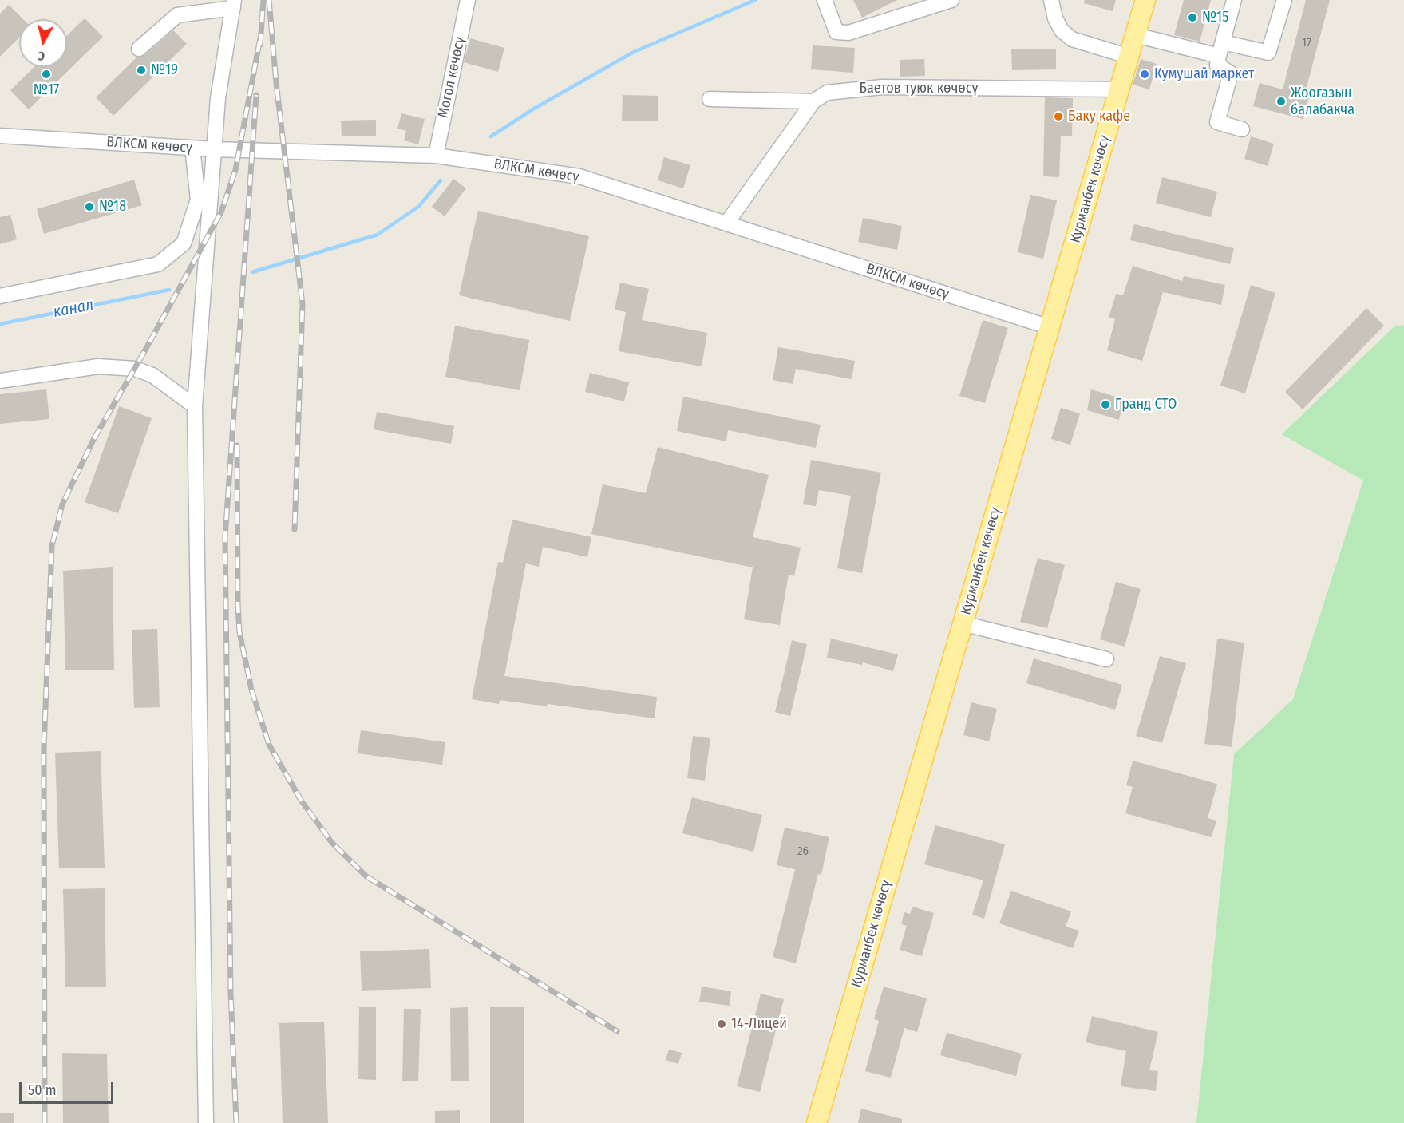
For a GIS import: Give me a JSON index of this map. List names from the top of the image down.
{
  "streets": {
    "main road": ["Курманбек көчөсү"],
    "street": ["Могол көчөсү", "Баетов туюк көчөсү", "ВЛКСМ көчөсү"]
  },
  "crossings": [
    ["Могол көчөсү", "ВЛКСМ көчөсү"],
    ["Баетов туюк көчөсү", "Курманбек көчөсү"],
    ["ВЛКСМ көчөсү", "Курманбек көчөсү"]
  ],
  "water": ["канал"],
  "places": [
    "№15",
    "№19",
    "№17",
    "Кумушай маркет",
    "Жоогазын балабакча",
    "Баку кафе",
    "№18",
    "Гранд СТО",
    "14-Лицей"
  ],
  "house_numbers": ["17", "26"],
  "scale_bar": "50 m",
  "north": "bottom"
}
